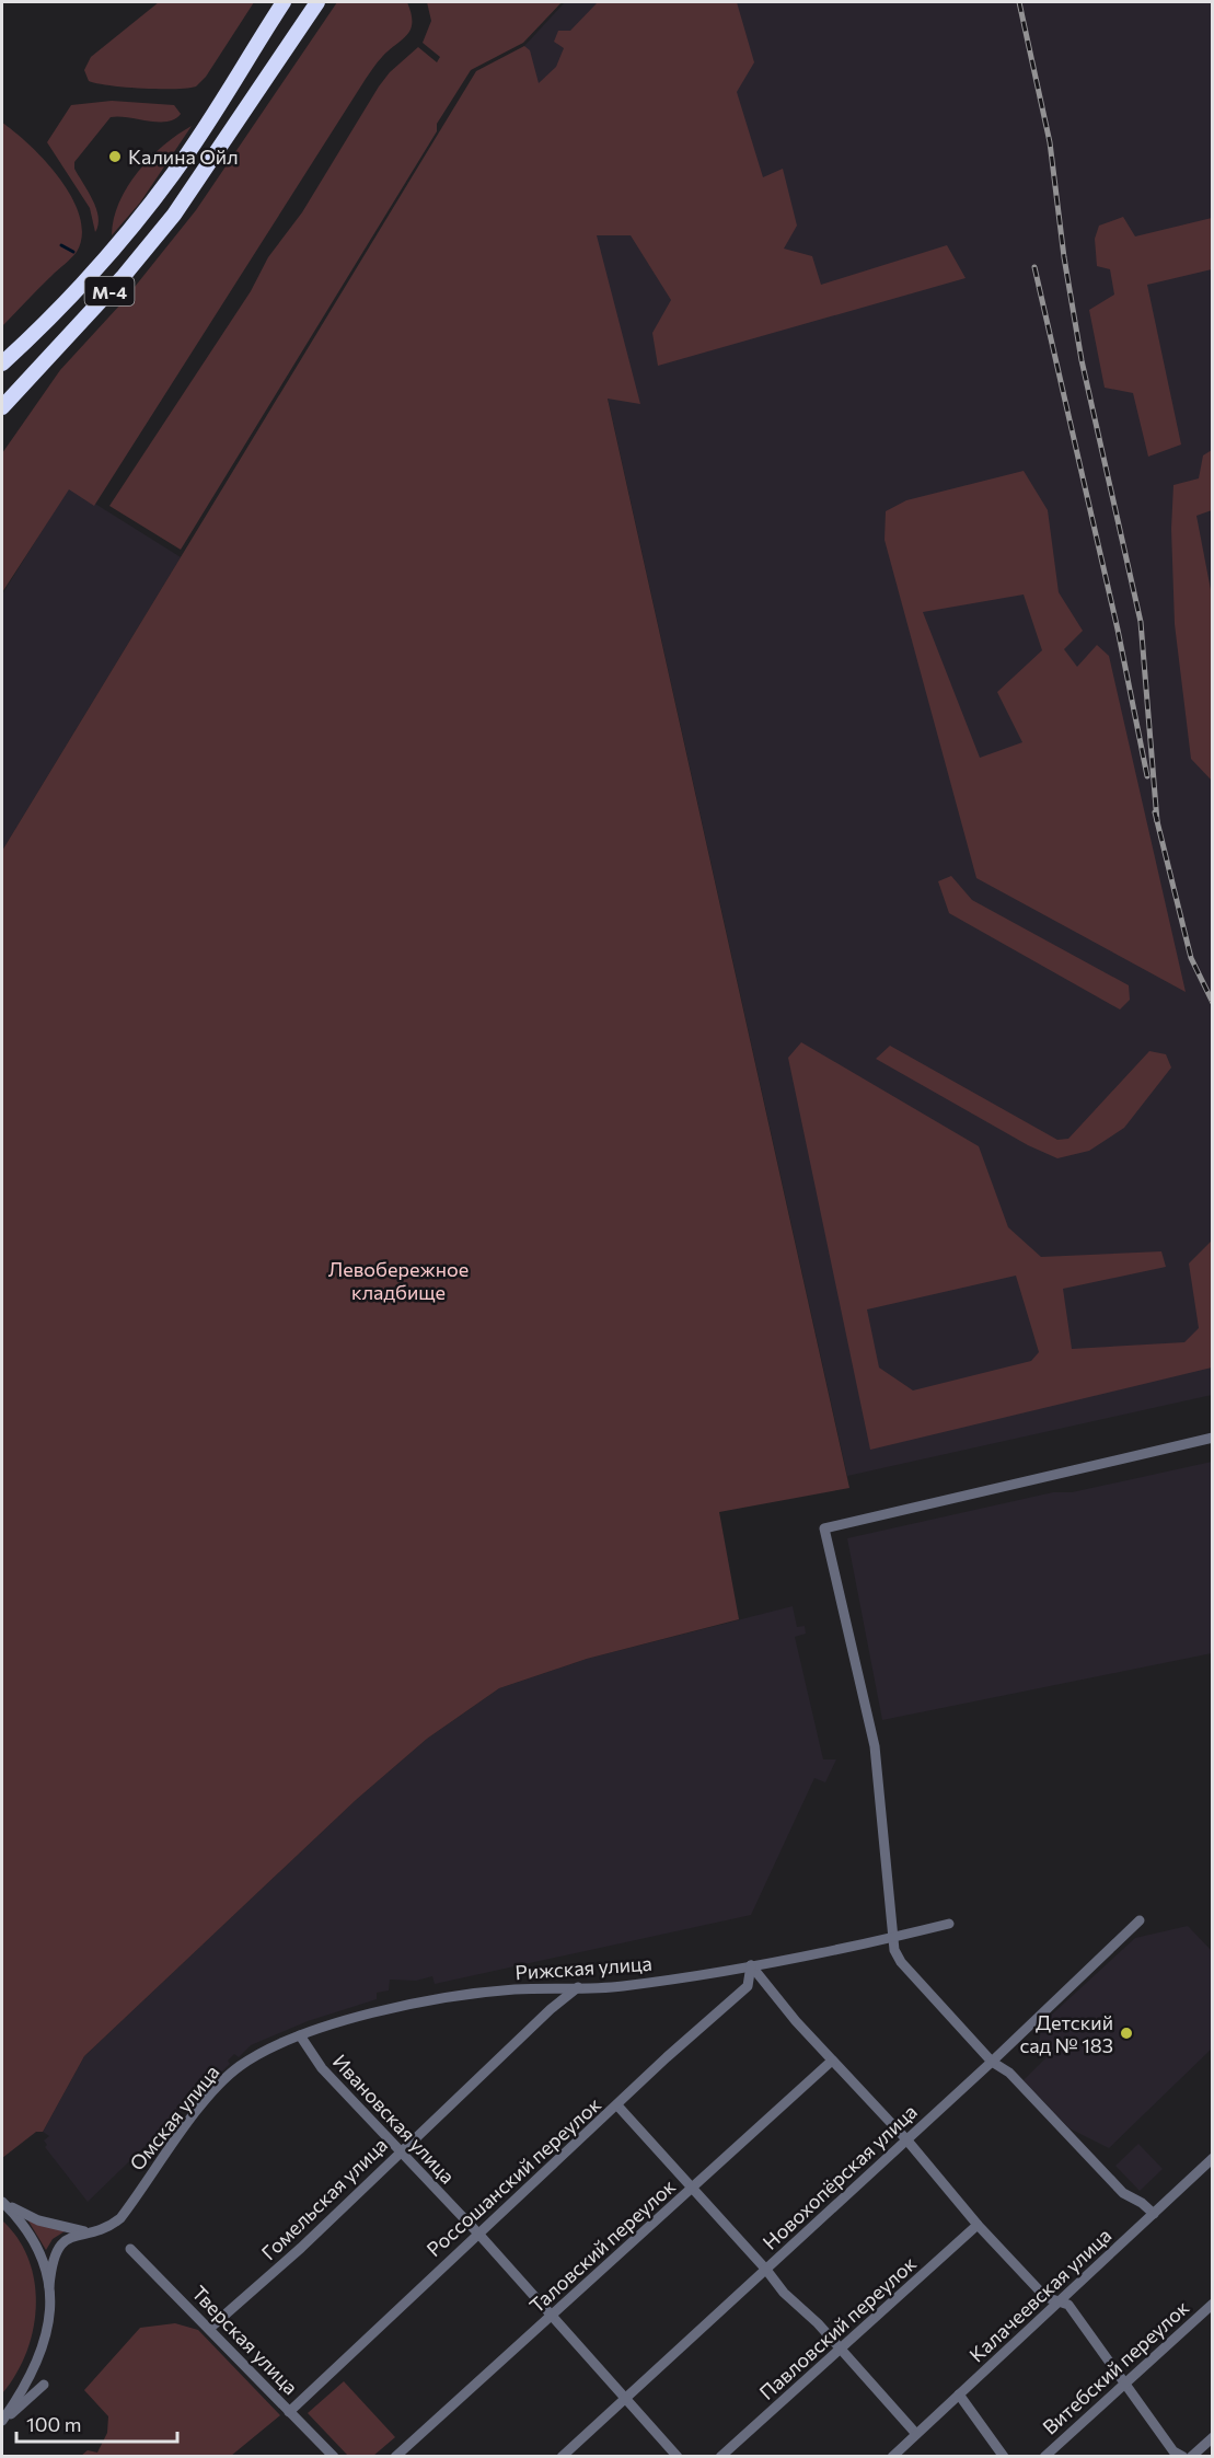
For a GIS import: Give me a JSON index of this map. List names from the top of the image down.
{
  "streets": {
    "highway": ["М-4"],
    "street": [
      "Рижская улица",
      "Омская улица",
      "Ивановская улица",
      "Россошанский переулок",
      "Новохопёрская улица",
      "Гомельская улица",
      "Таловский переулок",
      "Калачеевская улица",
      "Павловский переулок",
      "Тверская улица",
      "Витебский переулок"
    ]
  },
  "crossings": [
    ["Рижская улица", "Омская улица"],
    ["Рижская улица", "Ивановская улица"],
    ["Рижская улица", "Россошанский переулок"],
    ["Рижская улица", "Гомельская улица"],
    ["Омская улица", "Ивановская улица"],
    ["Ивановская улица", "Россошанский переулок"],
    ["Ивановская улица", "Новохопёрская улица"],
    ["Ивановская улица", "Гомельская улица"],
    ["Ивановская улица", "Таловский переулок"],
    ["Россошанский переулок", "Тверская улица"],
    ["Гомельская улица", "Тверская улица"]
  ],
  "parks": ["Левобережное кладбище"],
  "places": ["Калина Ойл", "Детский сад № 183"],
  "scale_bar": "100 m"
}
